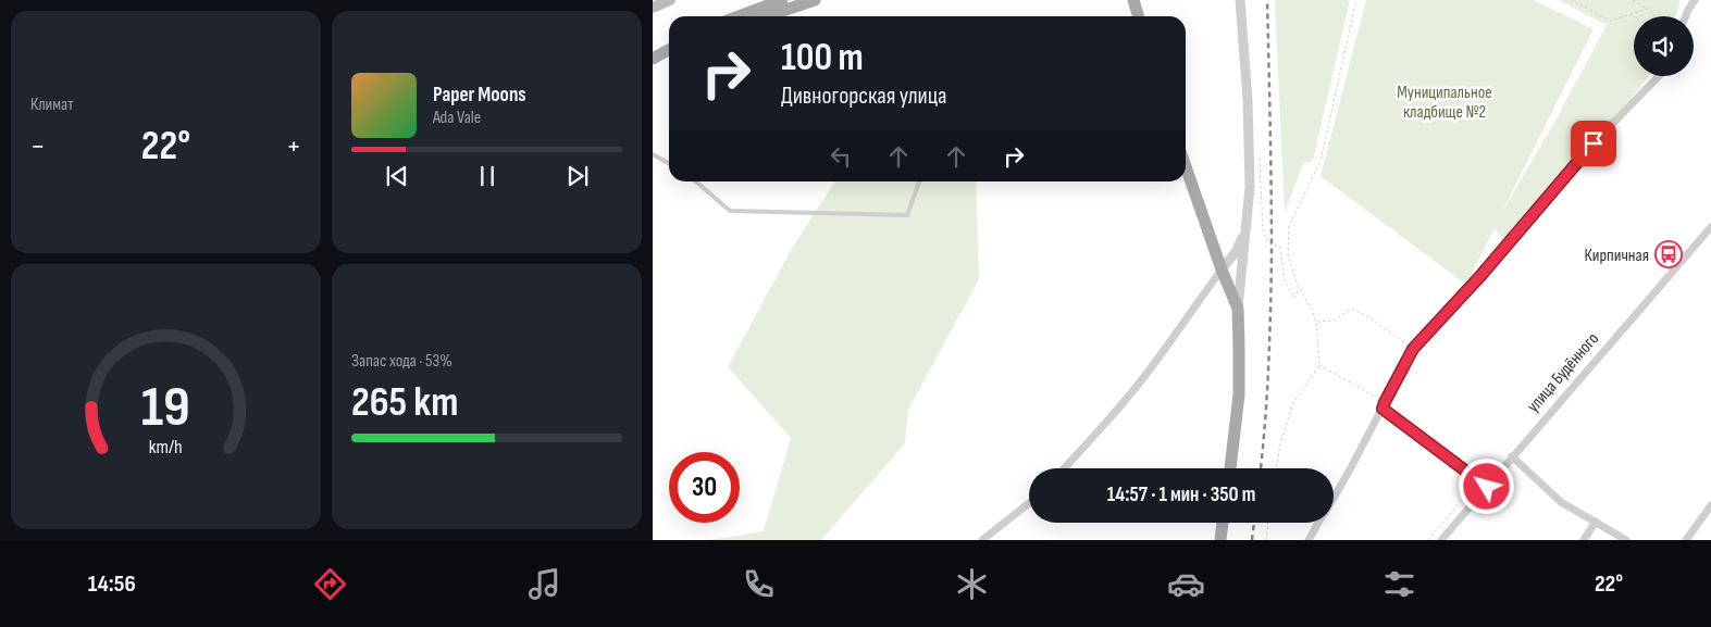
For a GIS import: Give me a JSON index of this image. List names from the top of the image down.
{
  "streets": {
    "street": ["улица Будённого"]
  },
  "parks": ["Муниципальное кладбище №2"],
  "places": {
    "bus stop": ["Кирпичная"]
  },
  "page": {
    "tile": [
      "Климат",
      ["Запас хода · 53%", "265 km"]
    ],
    "turn": ["100 m", "Дивногорская улица"],
    "song": ["Paper Moons", "Ada Vale"],
    "heat": ["−", "22°", "+"],
    "limit": "30",
    "trip": "14:57 · 1 мин · 350 m",
    "tabs": ["14:56", "22°"],
    "gauge": ["19", "km/h"]
  }
}
